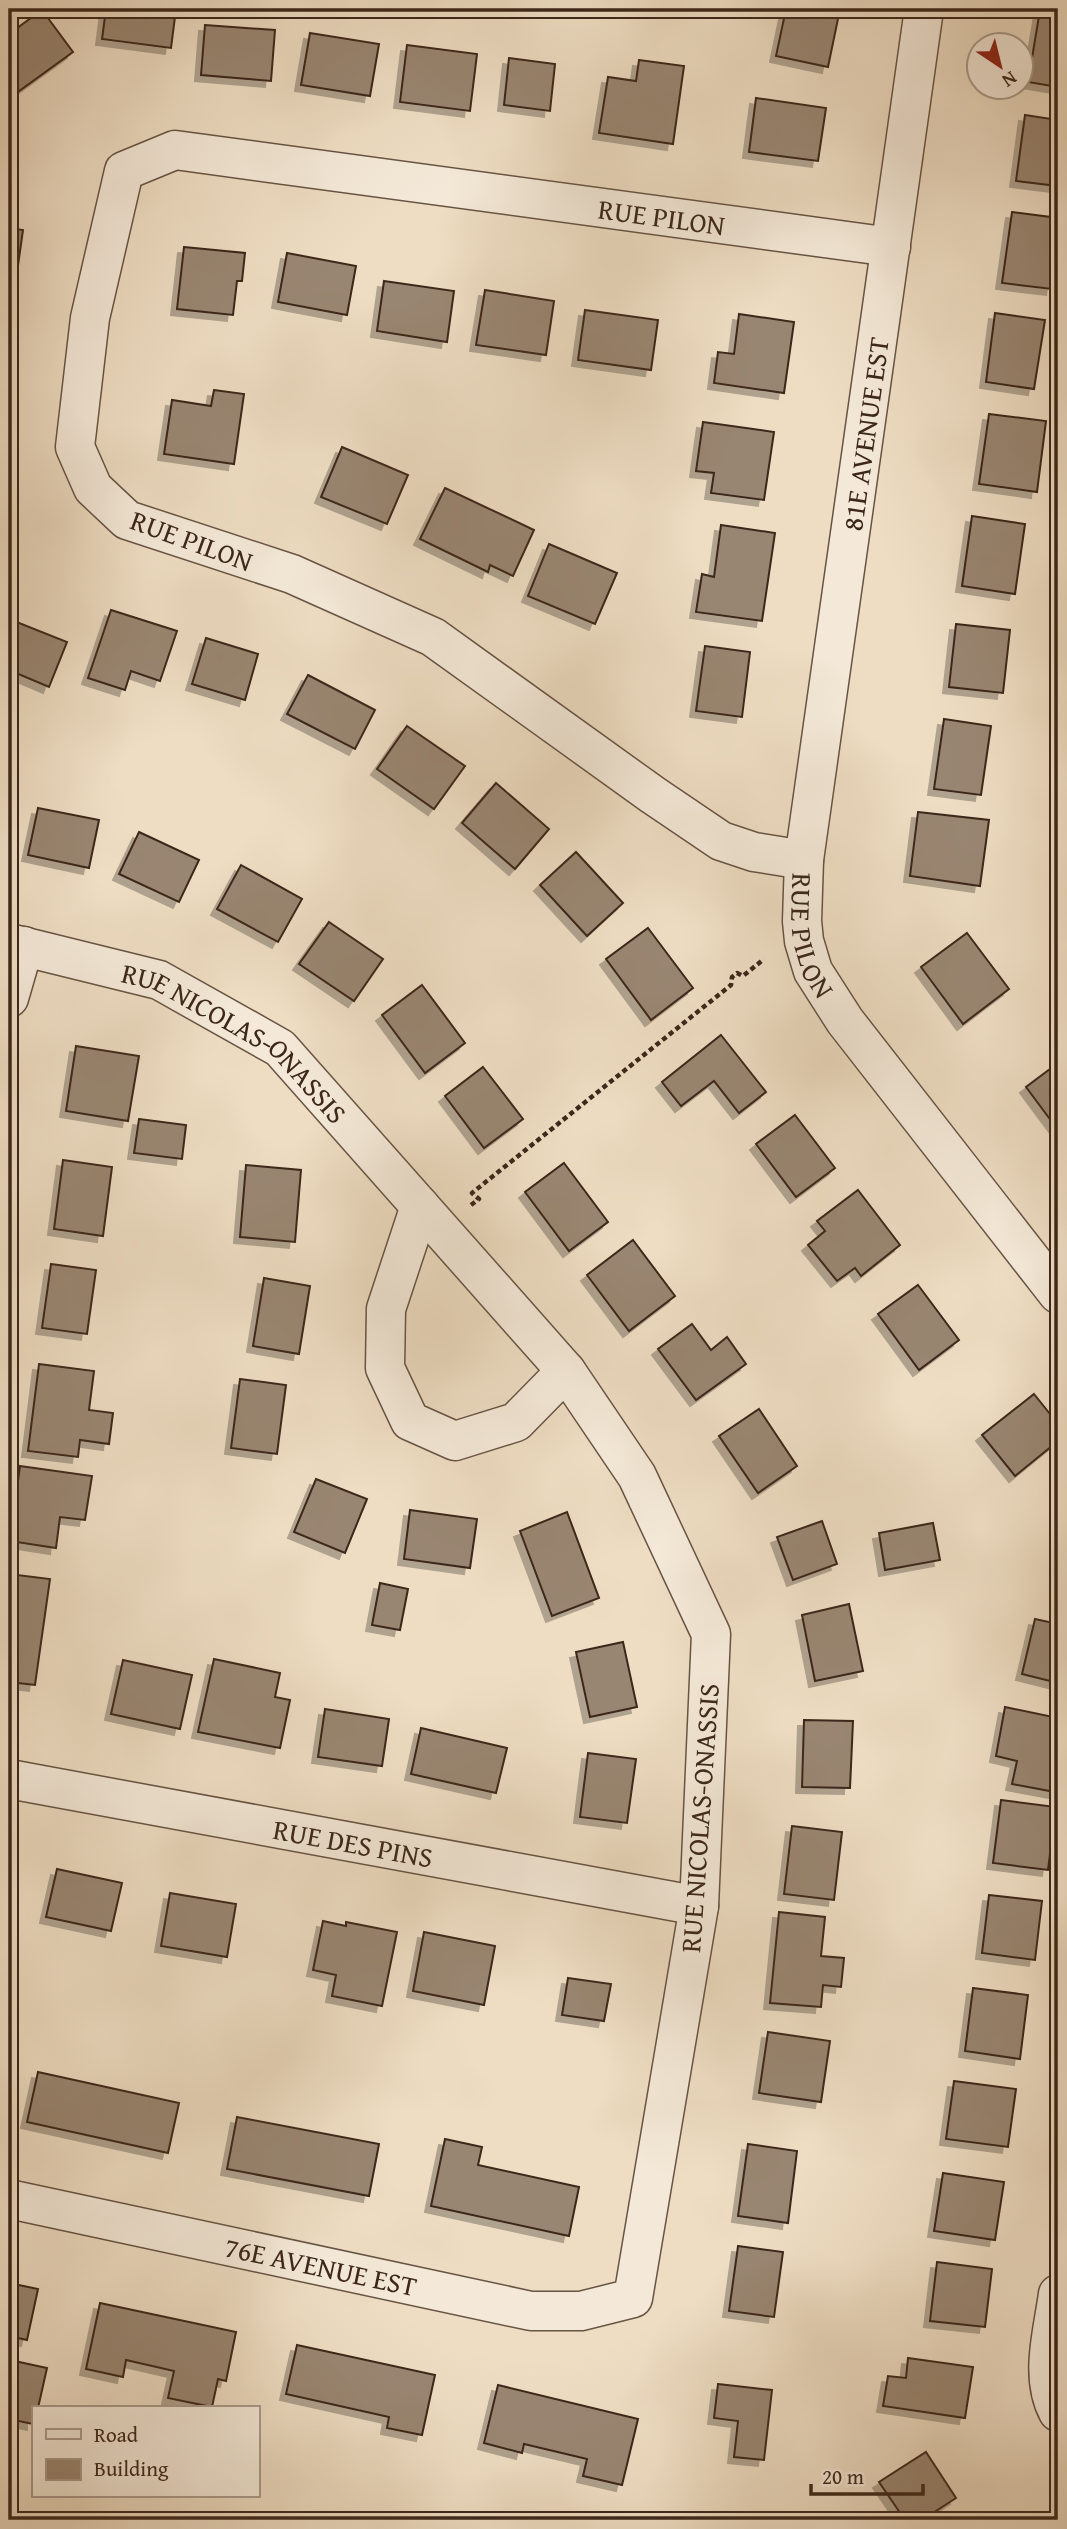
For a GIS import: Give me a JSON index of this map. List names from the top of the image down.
{
  "streets": {
    "street": [
      "RUE PILON",
      "81E AVENUE EST",
      "RUE NICOLAS-ONASSIS",
      "RUE DES PINS",
      "76E AVENUE EST"
    ]
  },
  "crossings": [
    ["RUE PILON", "81E AVENUE EST"],
    ["RUE NICOLAS-ONASSIS", "RUE DES PINS"],
    ["RUE NICOLAS-ONASSIS", "76E AVENUE EST"]
  ],
  "legend": ["Road", "Building"],
  "scale_bar": "20 m",
  "north": "bottom right"
}
